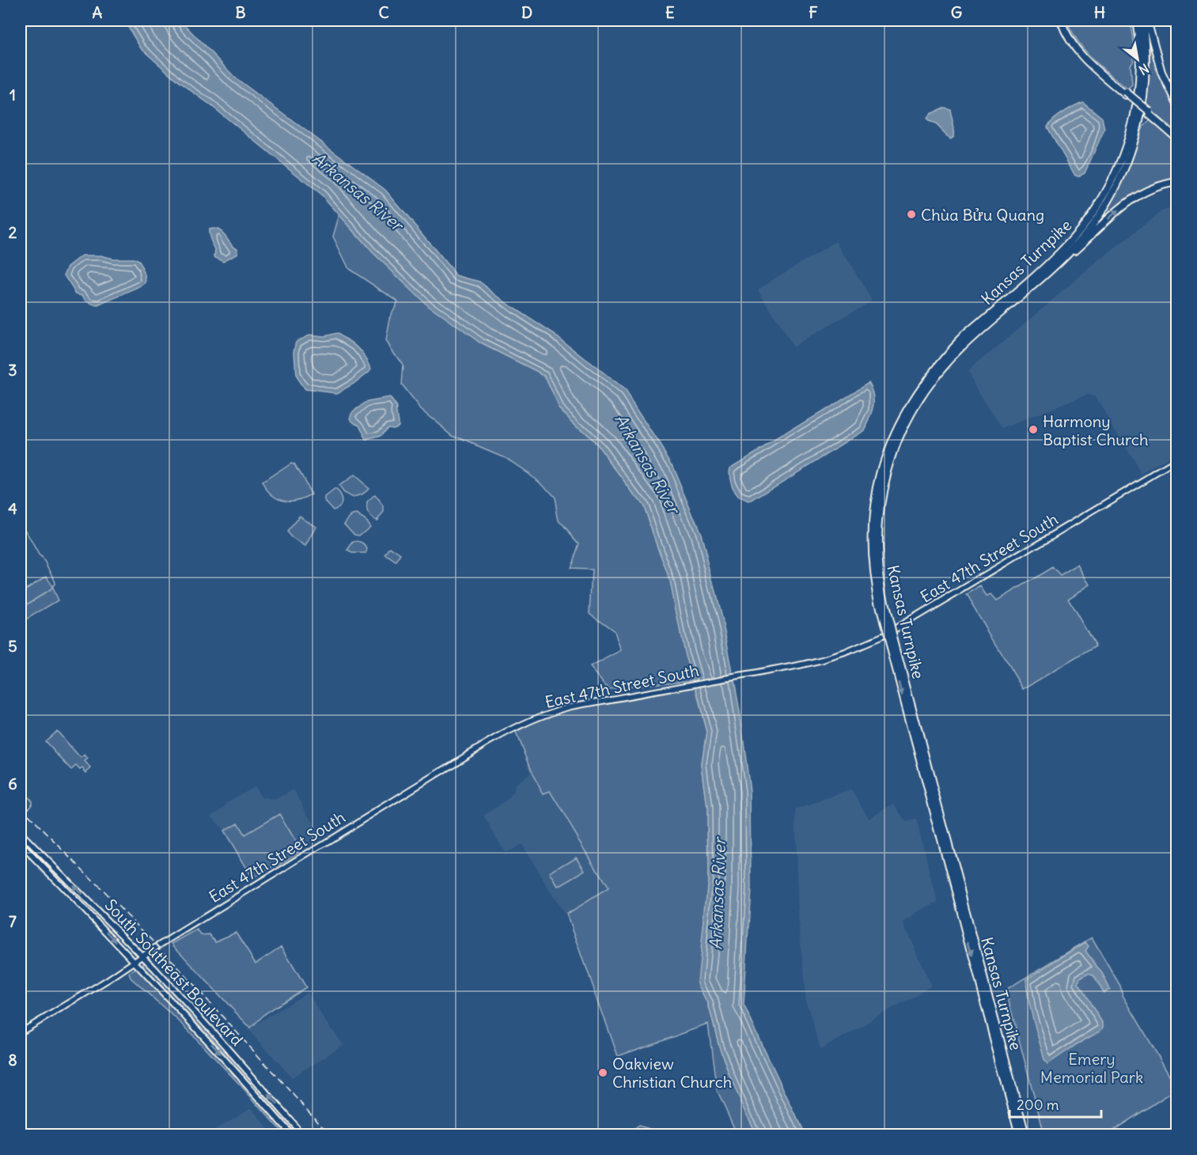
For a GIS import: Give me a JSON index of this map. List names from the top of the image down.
{
  "streets": {
    "highway": ["Kansas Turnpike"],
    "main road": ["East 47th Street South", "South Southeast Boulevard"]
  },
  "crossings": [
    ["East 47th Street South", "South Southeast Boulevard"]
  ],
  "water": ["Arkansas River"],
  "parks": ["Emery Memorial Park"],
  "places": ["Chùa Bửu Quang", "Harmony Baptist Church", "Oakview Christian Church"],
  "scale_bar": "200 m",
  "north": "bottom right",
  "grid": {
    "columns": [
      "A",
      "B",
      "C",
      "D",
      "E",
      "F",
      "G",
      "H"
    ],
    "rows": [
      "1",
      "2",
      "3",
      "4",
      "5",
      "6",
      "7",
      "8"
    ]
  }
}
